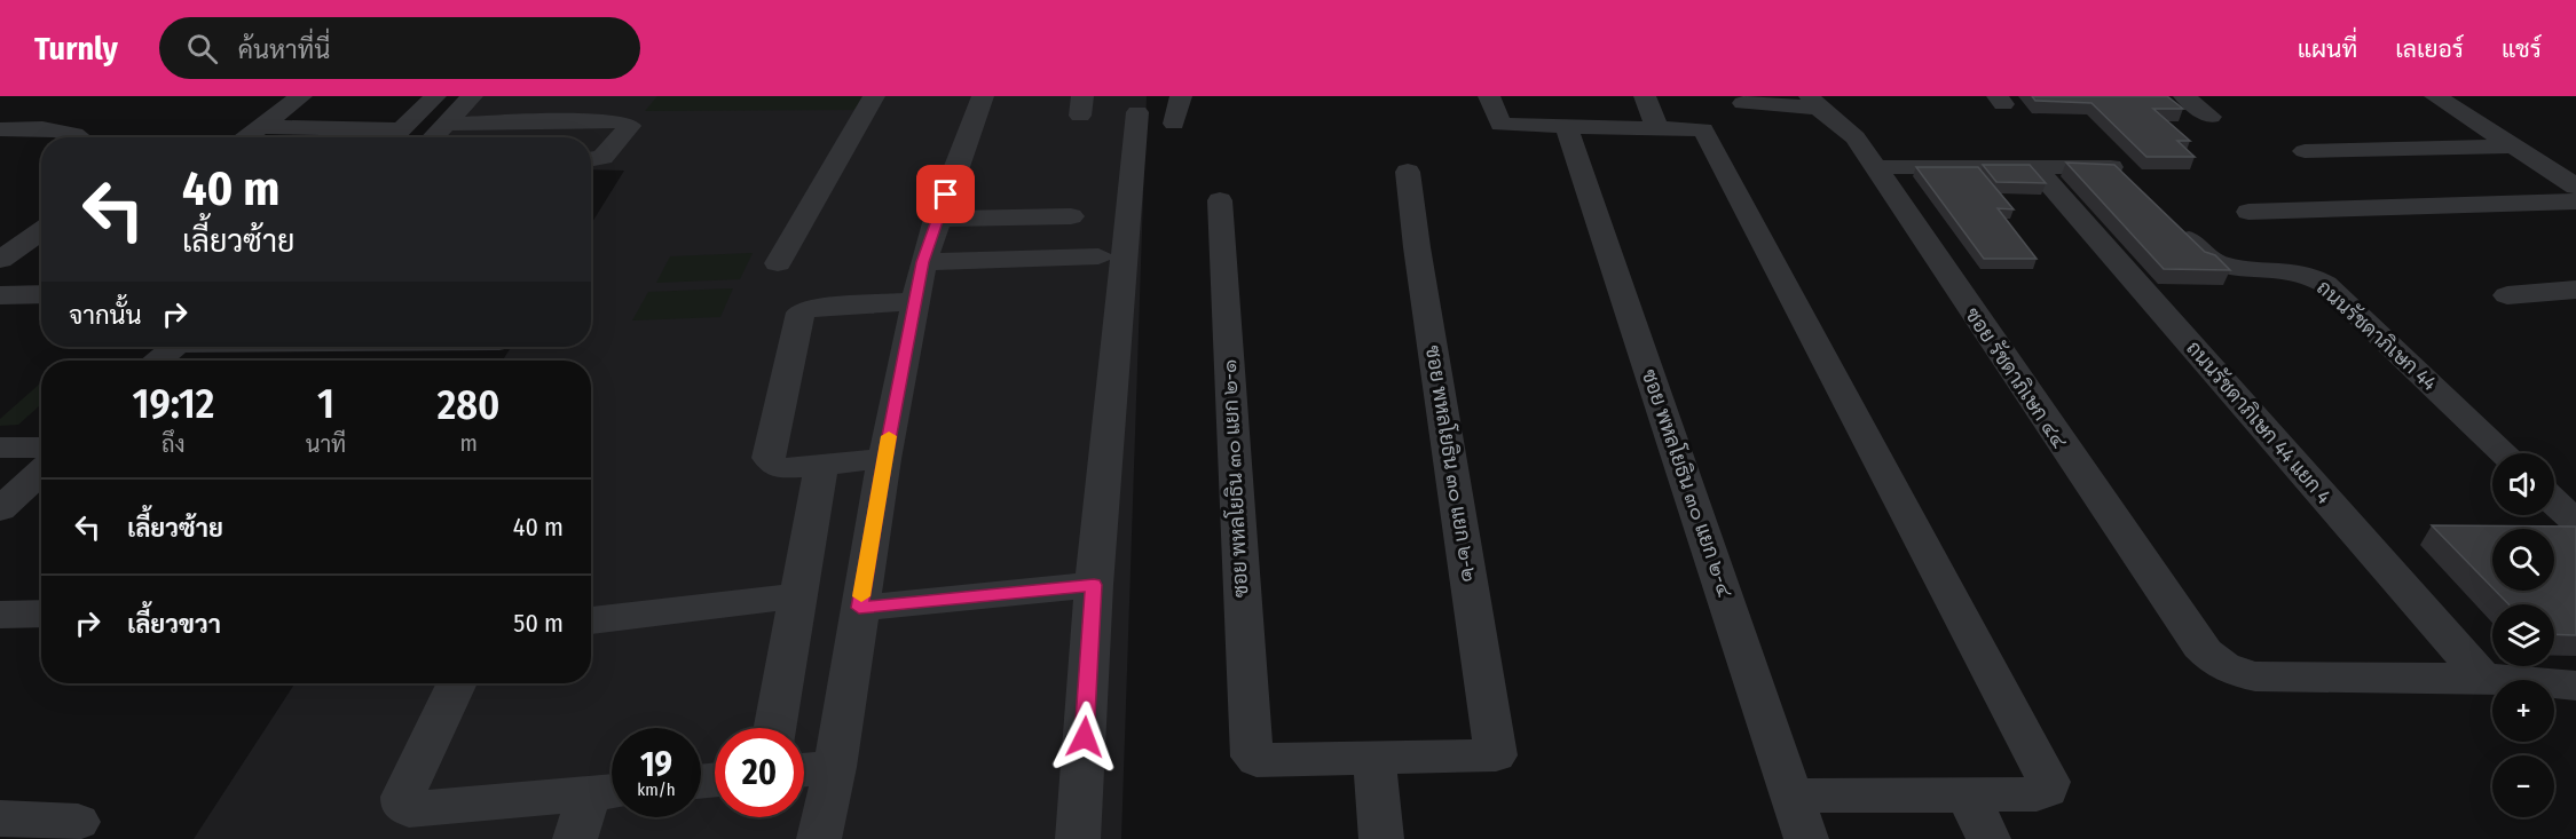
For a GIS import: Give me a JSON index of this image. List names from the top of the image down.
{
  "streets": {
    "street": [
      "ถนนรัชดาภิเษก 44",
      "ซอย รัชดาภิเษก ๔๔",
      "ถนนรัชดาภิเษก 44 แยก 4",
      "ซอย พหลโยธิน ๓๐ แยก ๒-๒",
      "ซอย พหลโยธิน ๓๐ แยก ๒-๑",
      "ซอย พหลโยธิน ๓๐ แยก ๒-๔"
    ]
  },
  "crossings": [
    ["ซอย รัชดาภิเษก ๔๔", "ถนนรัชดาภิเษก 44 แยก 4"],
    ["ซอย พหลโยธิน ๓๐ แยก ๒-๒", "ซอย พหลโยธิน ๓๐ แยก ๒-๑"]
  ],
  "page": {
    "header": "Turnly",
    "search": "ค้นหาที่นี่",
    "nav": ["แผนที่", "เลเยอร์", "แชร์"],
    "turn": ["40 m", "เลี้ยวซ้าย"],
    "then": "จากนั้น",
    "eta": [
      "19:12",
      "ถึง",
      "1",
      "นาที",
      "280",
      "m"
    ],
    "map_buttons": ["+", "−"],
    "list": [
      {
        "name": "เลี้ยวซ้าย",
        "value": "40 m"
      },
      {
        "name": "เลี้ยวขวา",
        "value": "50 m"
      }
    ],
    "speed": "19 km/h",
    "limit": "20"
  }
}
